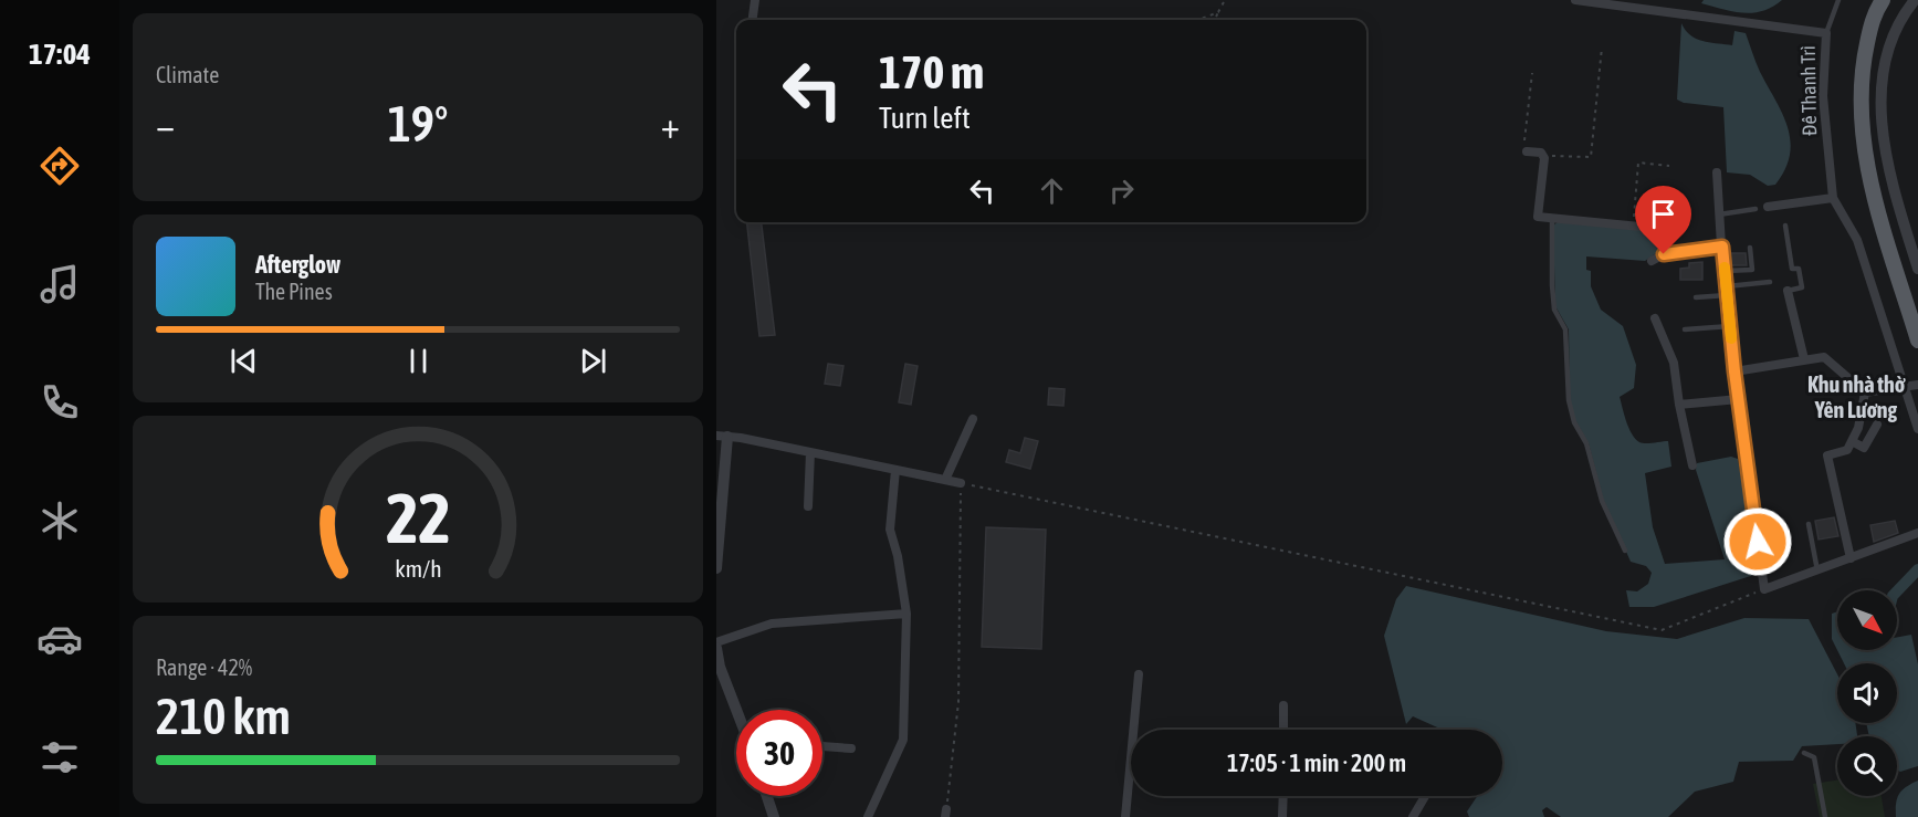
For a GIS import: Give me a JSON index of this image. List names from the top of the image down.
{
  "streets": {
    "street": ["Đê Thanh Trì"]
  },
  "districts": ["Khu nhà thờ Yên Lương"],
  "north": "bottom right",
  "page": {
    "tabs": "17:04",
    "tile": [
      "Climate",
      ["Range · 42%", "210 km"]
    ],
    "turn": ["170 m", "Turn left"],
    "heat": ["−", "19°", "+"],
    "song": ["Afterglow", "The Pines"],
    "limit": "30",
    "trip": "17:05 · 1 min · 200 m",
    "gauge": ["22", "km/h"]
  }
}
